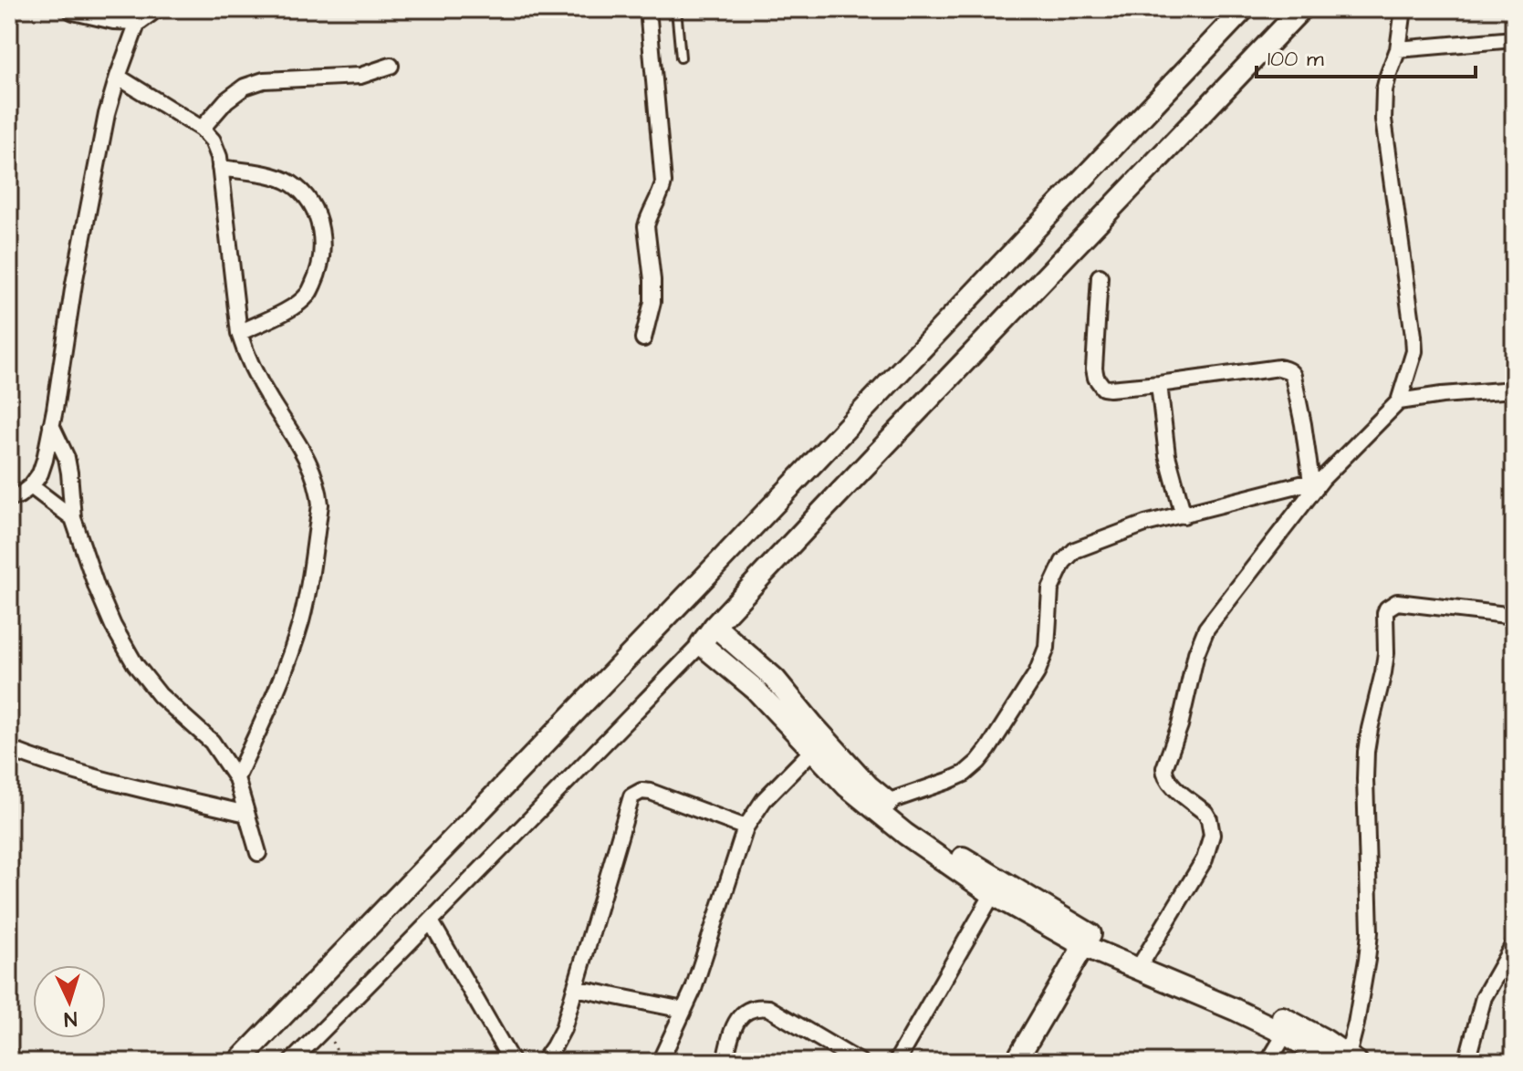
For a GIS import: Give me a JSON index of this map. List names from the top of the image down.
{
  "scale_bar": "100 m",
  "north": "bottom"
}
